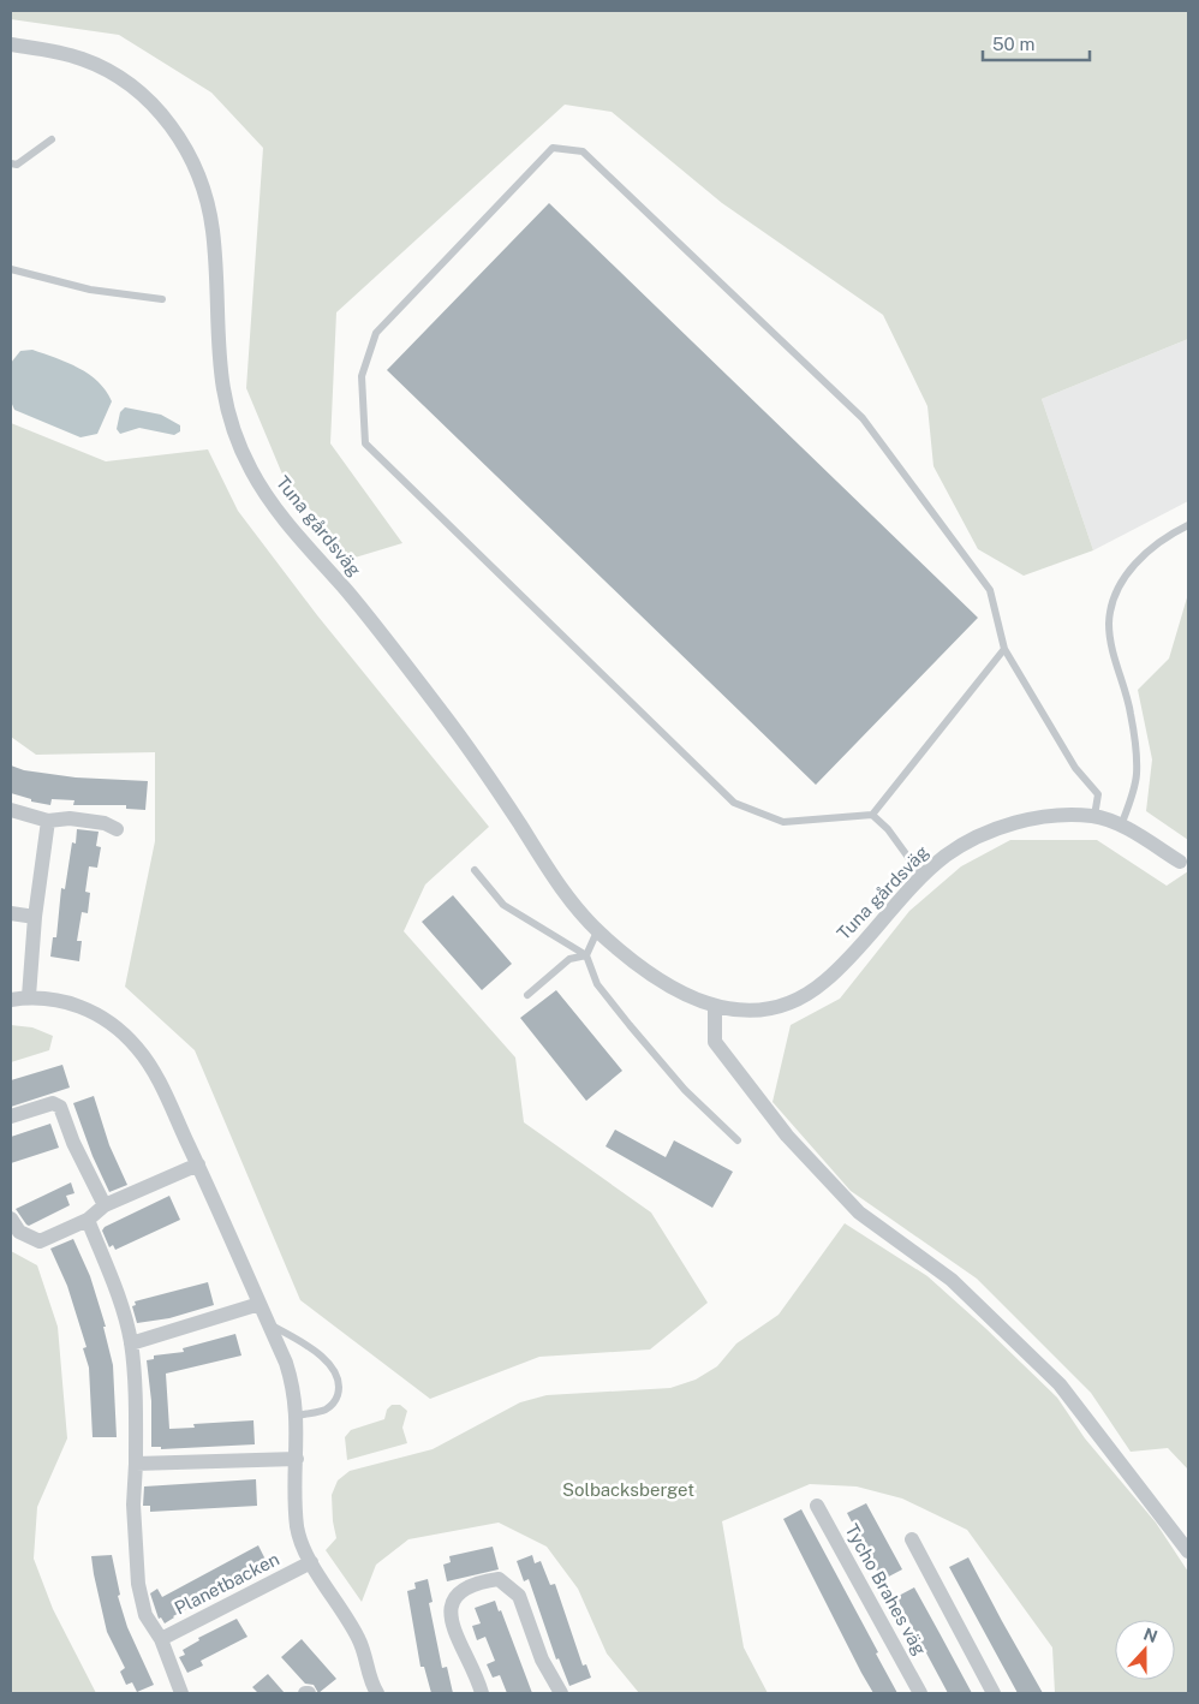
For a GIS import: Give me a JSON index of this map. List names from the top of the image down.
{
  "streets": {
    "street": ["Tuna gårdsväg", "Planetbacken", "Tycho Brahes väg"]
  },
  "parks": ["Solbacksberget"],
  "scale_bar": "50 m",
  "north": "top"
}
